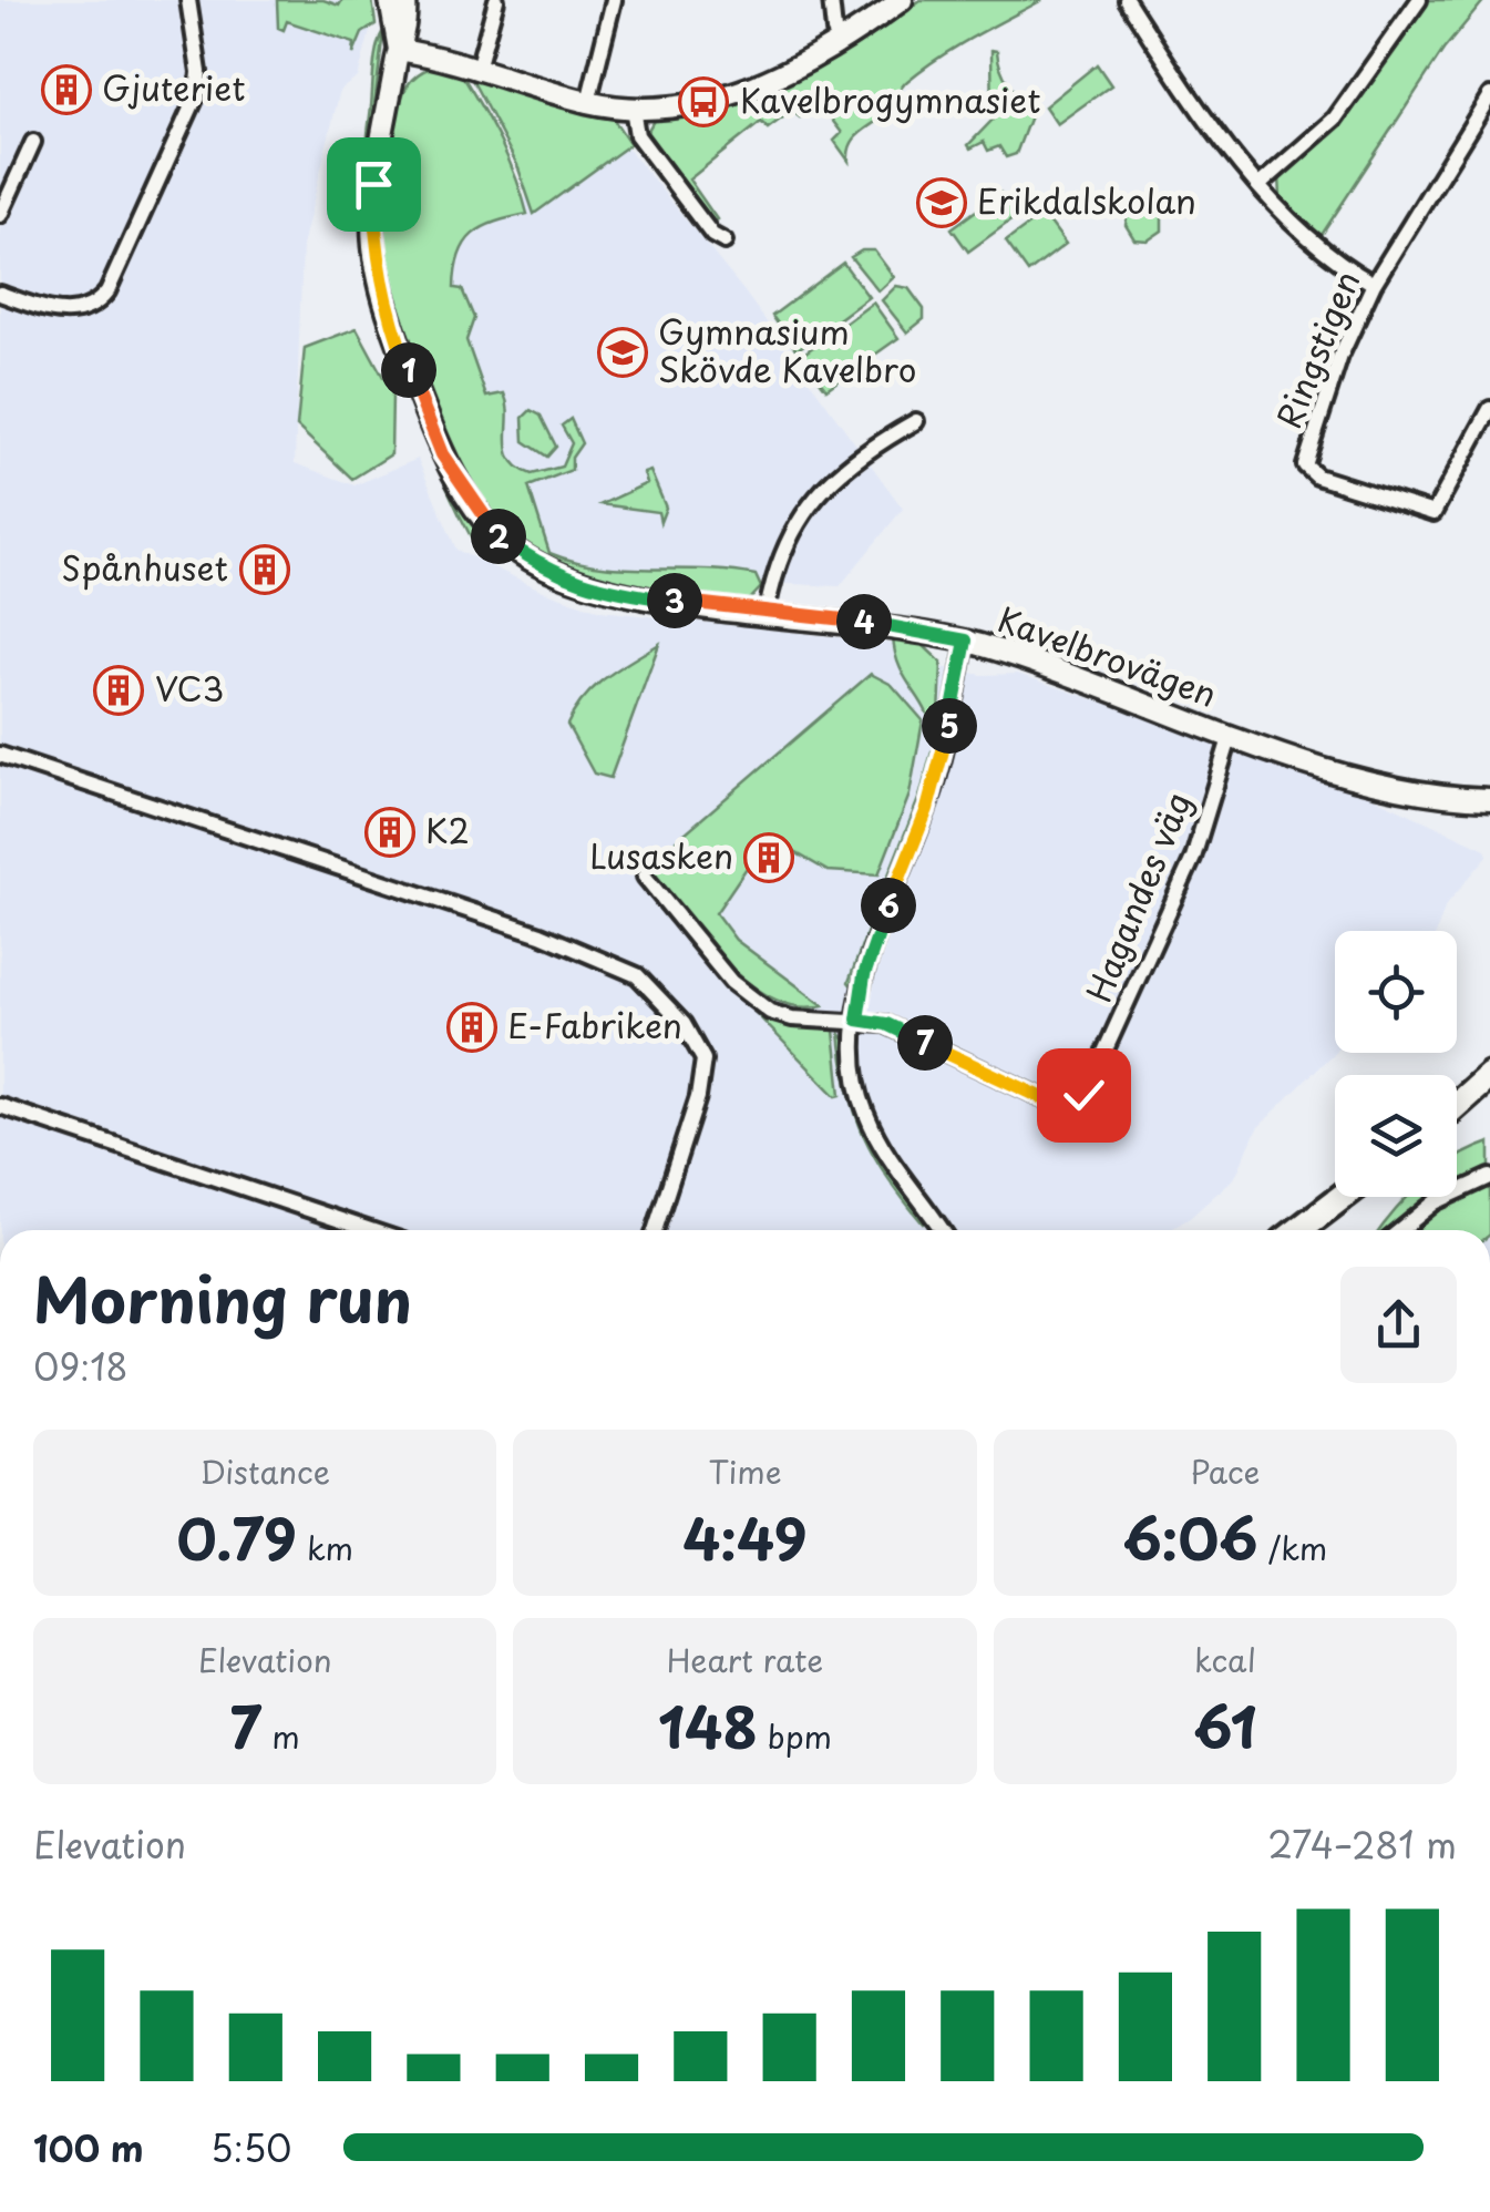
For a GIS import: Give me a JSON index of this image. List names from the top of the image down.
{
  "streets": {
    "main road": ["Kavelbrovägen"],
    "street": ["Ringstigen", "Hagandes väg"]
  },
  "crossings": [
    ["Kavelbrovägen", "Hagandes väg"]
  ],
  "places": {
    "building": [
      "Gjuteriet",
      "Spånhuset",
      "VC3",
      "K2",
      "Lusasken",
      "E-Fabriken"
    ],
    "bus stop": ["Kavelbrogymnasiet"],
    "school or university": ["Erikdalskolan", "Gymnasium Skövde Kavelbro"]
  },
  "page": {
    "pins": [
      "1",
      "2",
      "3",
      "4",
      "5",
      "6",
      "7"
    ],
    "heading": ["Morning run", "09:18"],
    "stats": [
      ["Distance", "0.79 km"],
      ["Time", "4:49"],
      ["Pace", "6:06 /km"],
      ["Elevation", "7 m"],
      ["Heart rate", "148 bpm"],
      ["kcal", "61"]
    ],
    "chart": ["Elevation", "274–281 m"],
    "list": [
      {
        "name": "100 m",
        "note": "5:50"
      }
    ]
  }
}
